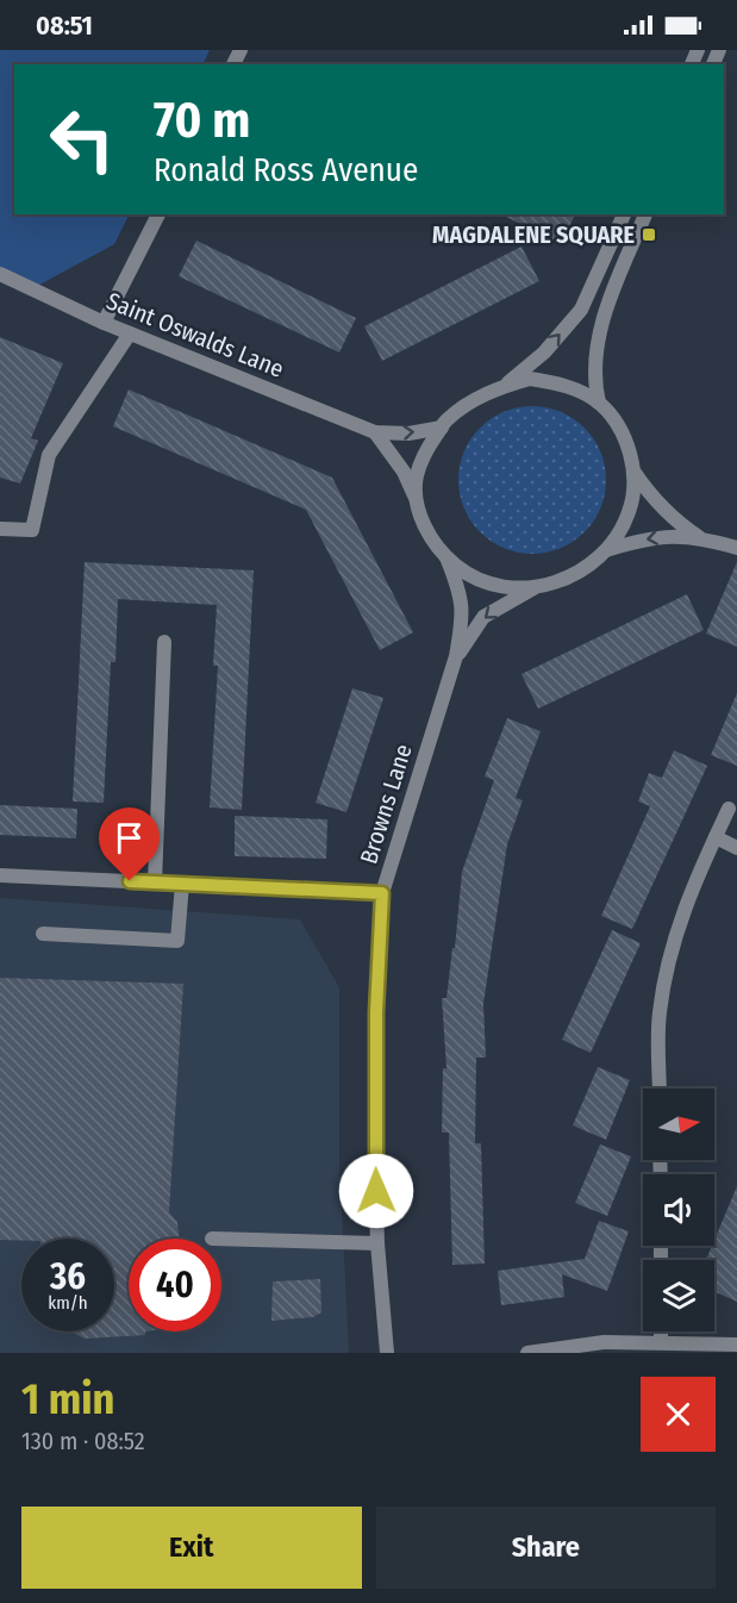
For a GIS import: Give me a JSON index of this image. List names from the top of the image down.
{
  "streets": {
    "street": ["Saint Oswalds Lane", "Browns Lane"]
  },
  "crossings": [
    ["Saint Oswalds Lane", "Browns Lane"]
  ],
  "places": {
    "transit": ["MAGDALENE SQUARE"]
  },
  "north": "right",
  "page": {
    "status": "08:51",
    "turn": ["70 m", "Ronald Ross Avenue"],
    "speed": "36 km/h",
    "limit": "40",
    "heading": ["1 min", "130 m · 08:52"],
    "buttons": ["Exit", "Share"]
  }
}
